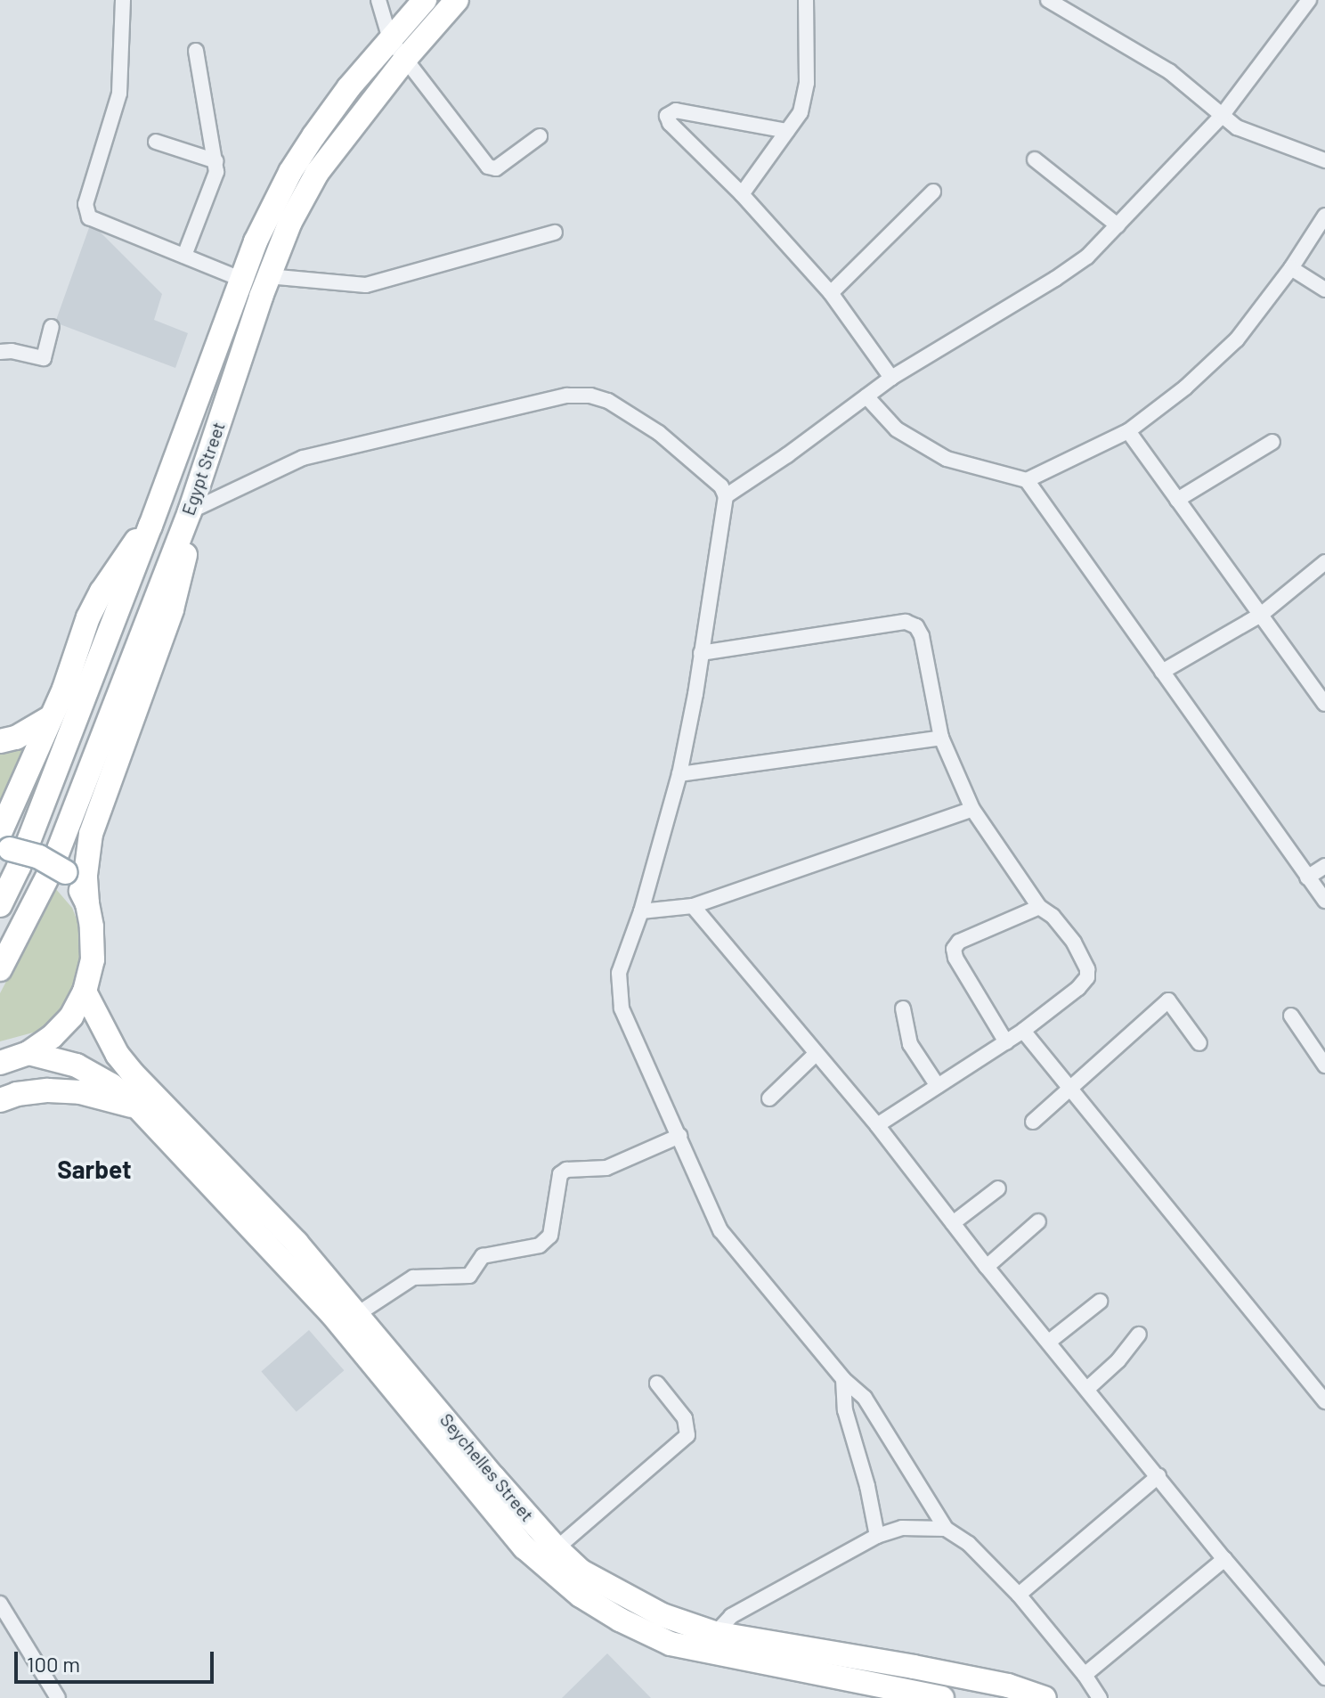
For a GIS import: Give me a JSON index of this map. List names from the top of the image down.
{
  "streets": {
    "main road": ["Egypt Street", "Seychelles Street"]
  },
  "districts": ["Sarbet"],
  "scale_bar": "100 m"
}
